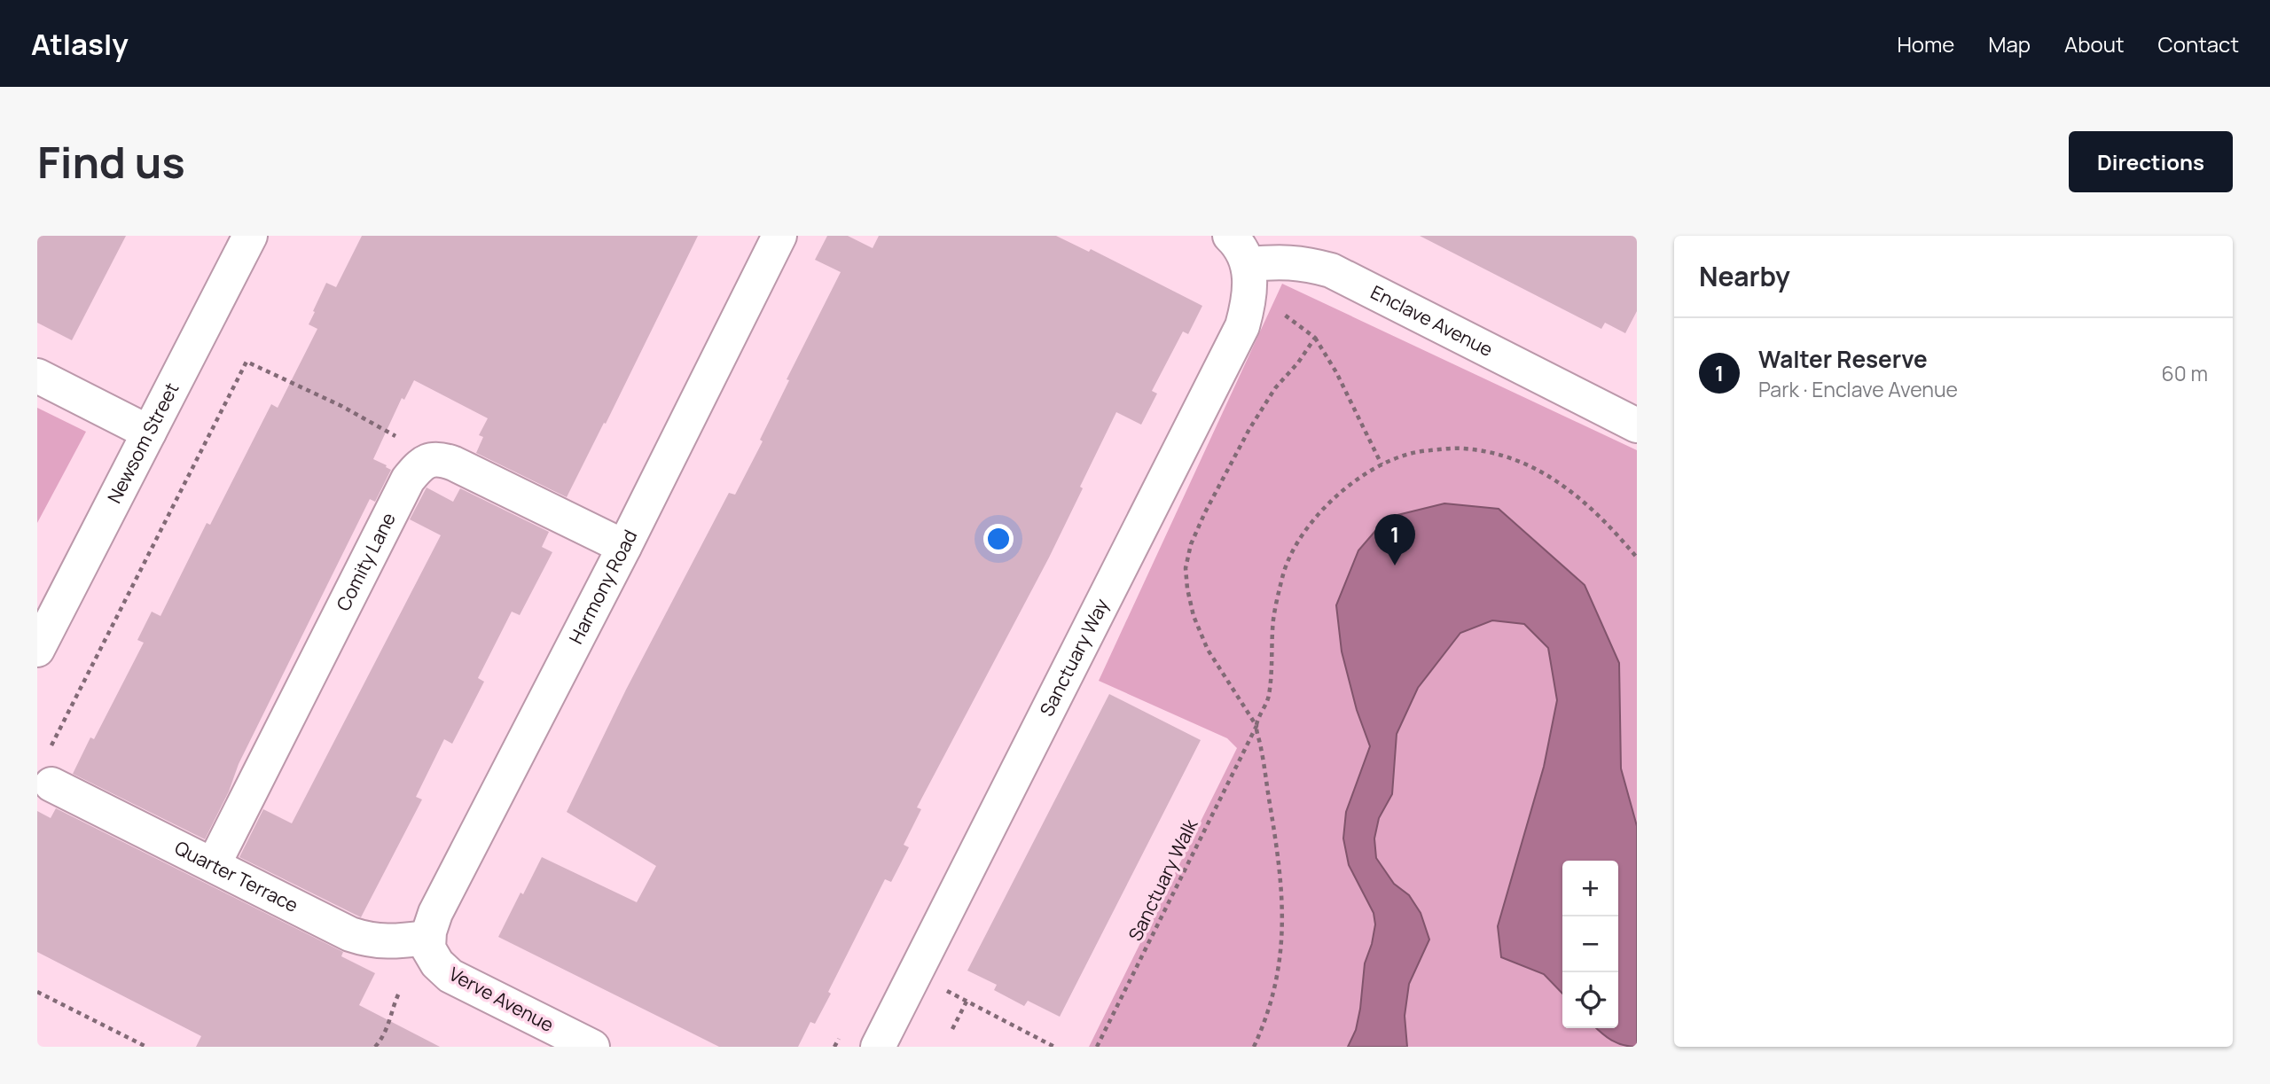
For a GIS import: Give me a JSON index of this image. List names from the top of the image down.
{
  "streets": {
    "street": [
      "Enclave Avenue",
      "Newsom Street",
      "Comity Lane",
      "Harmony Road",
      "Sanctuary Way",
      "Quarter Terrace",
      "Verve Avenue"
    ],
    "path": ["Sanctuary Walk"]
  },
  "crossings": [
    ["Enclave Avenue", "Sanctuary Way"],
    ["Comity Lane", "Quarter Terrace"],
    ["Harmony Road", "Quarter Terrace"],
    ["Harmony Road", "Verve Avenue"],
    ["Quarter Terrace", "Verve Avenue"]
  ],
  "page": {
    "header": "Atlasly",
    "nav": [
      "Home",
      "Map",
      "About",
      "Contact"
    ],
    "buttons": "Directions",
    "title": "Find us",
    "heading": "Nearby",
    "list": [
      {
        "mark": "1",
        "name": "Walter Reserve",
        "note": "Park · Enclave Avenue",
        "value": "60 m"
      }
    ],
    "pins": "1",
    "map_buttons": ["+", "−"]
  }
}
